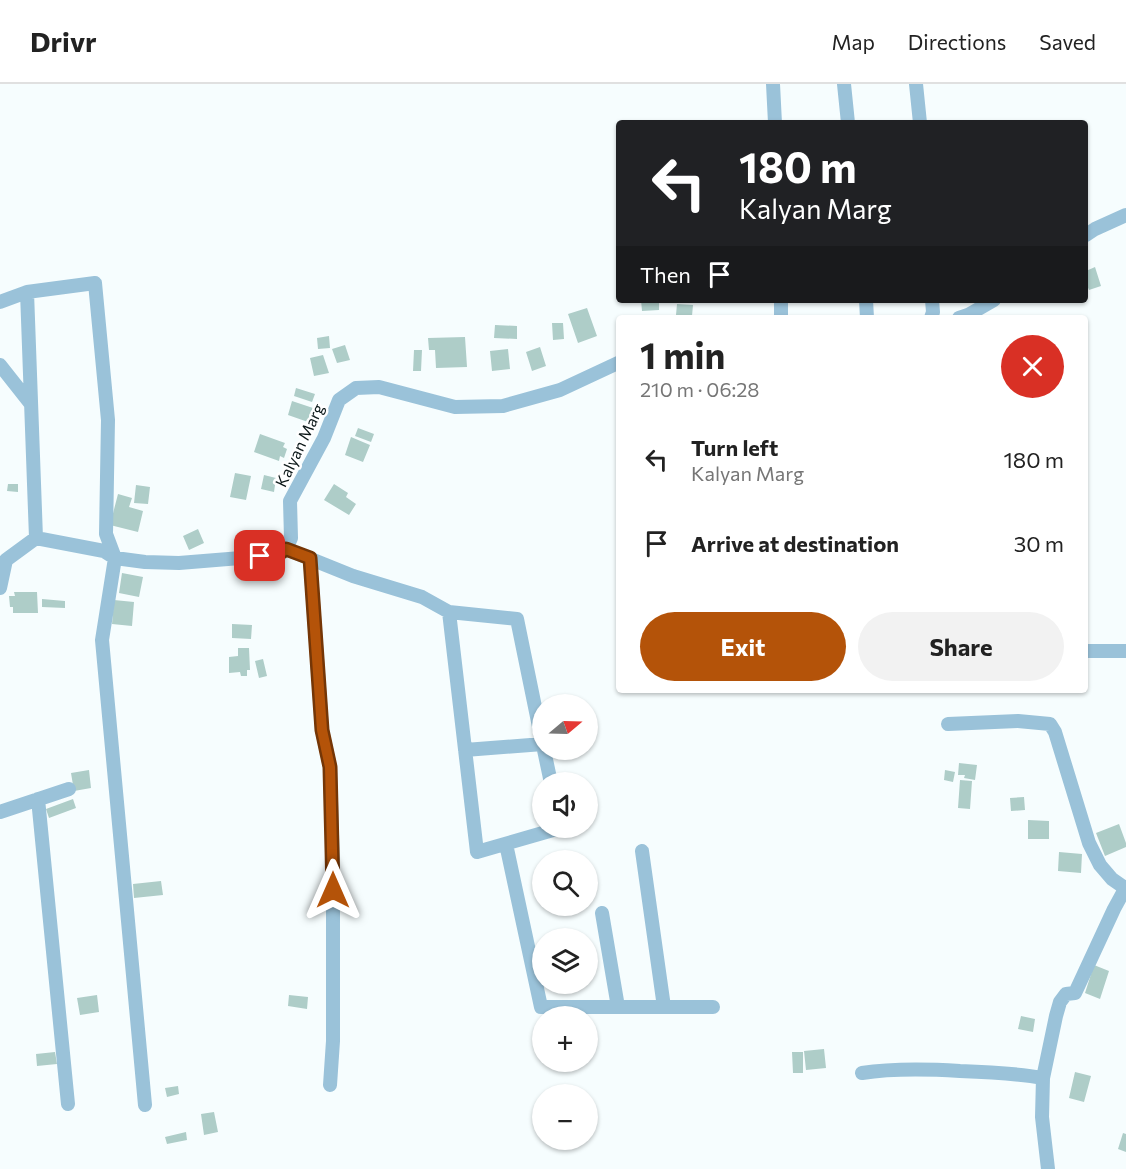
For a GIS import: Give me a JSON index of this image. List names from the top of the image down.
{
  "streets": {
    "street": ["Kalyan Marg"]
  },
  "north": "right",
  "page": {
    "header": "Drivr",
    "nav": ["Map", "Directions", "Saved"],
    "turn": ["180 m", "Kalyan Marg"],
    "then": "Then",
    "heading": ["1 min", "210 m · 06:28"],
    "list": [
      {
        "name": "Turn left",
        "note": "Kalyan Marg",
        "value": "180 m"
      },
      {
        "name": "Arrive at destination",
        "value": "30 m"
      }
    ],
    "buttons": ["Exit", "Share"],
    "map_buttons": ["+", "−"]
  }
}
